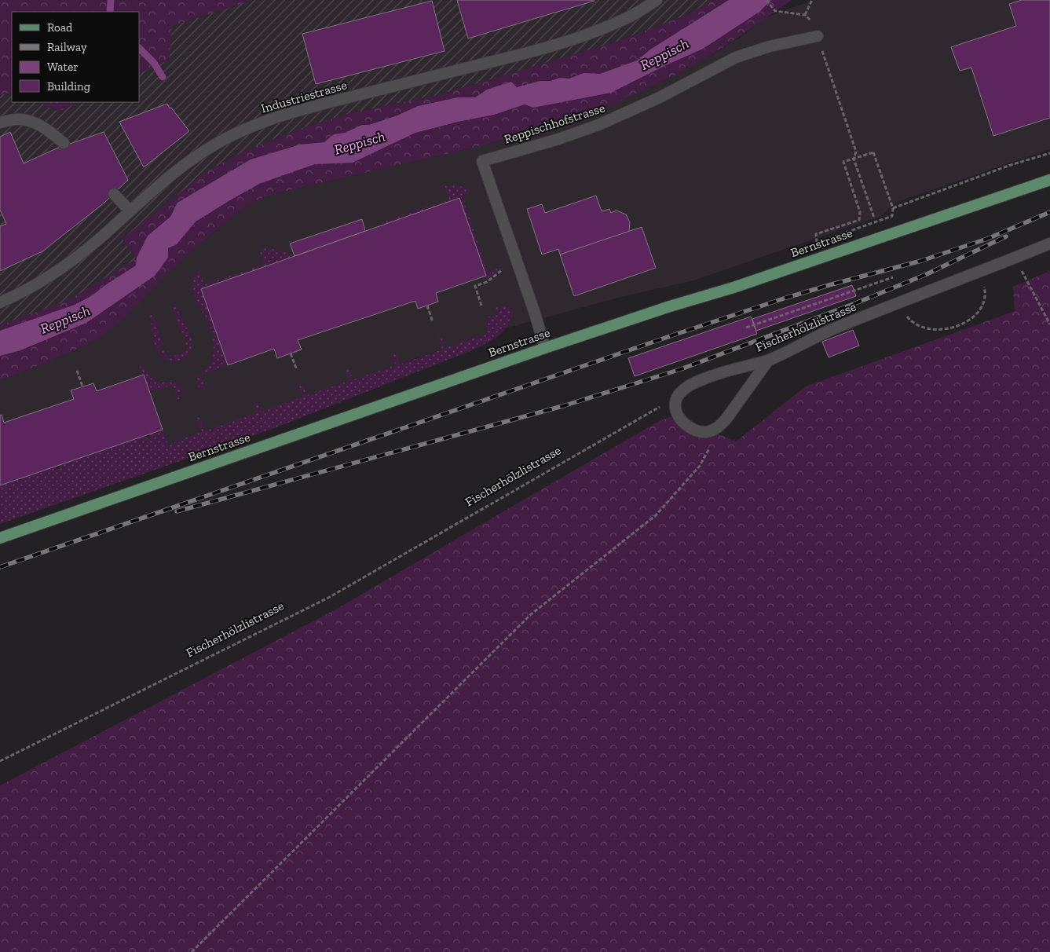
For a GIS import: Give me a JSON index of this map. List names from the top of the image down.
{
  "streets": {
    "main road": ["Bernstrasse"],
    "street": ["Industriestrasse", "Reppischhofstrasse", "Fischerhölzlistrasse"]
  },
  "crossings": [
    ["Reppischhofstrasse", "Bernstrasse"]
  ],
  "water": ["Reppisch"],
  "legend": [
    "Road",
    "Railway",
    "Water",
    "Building"
  ]
}
